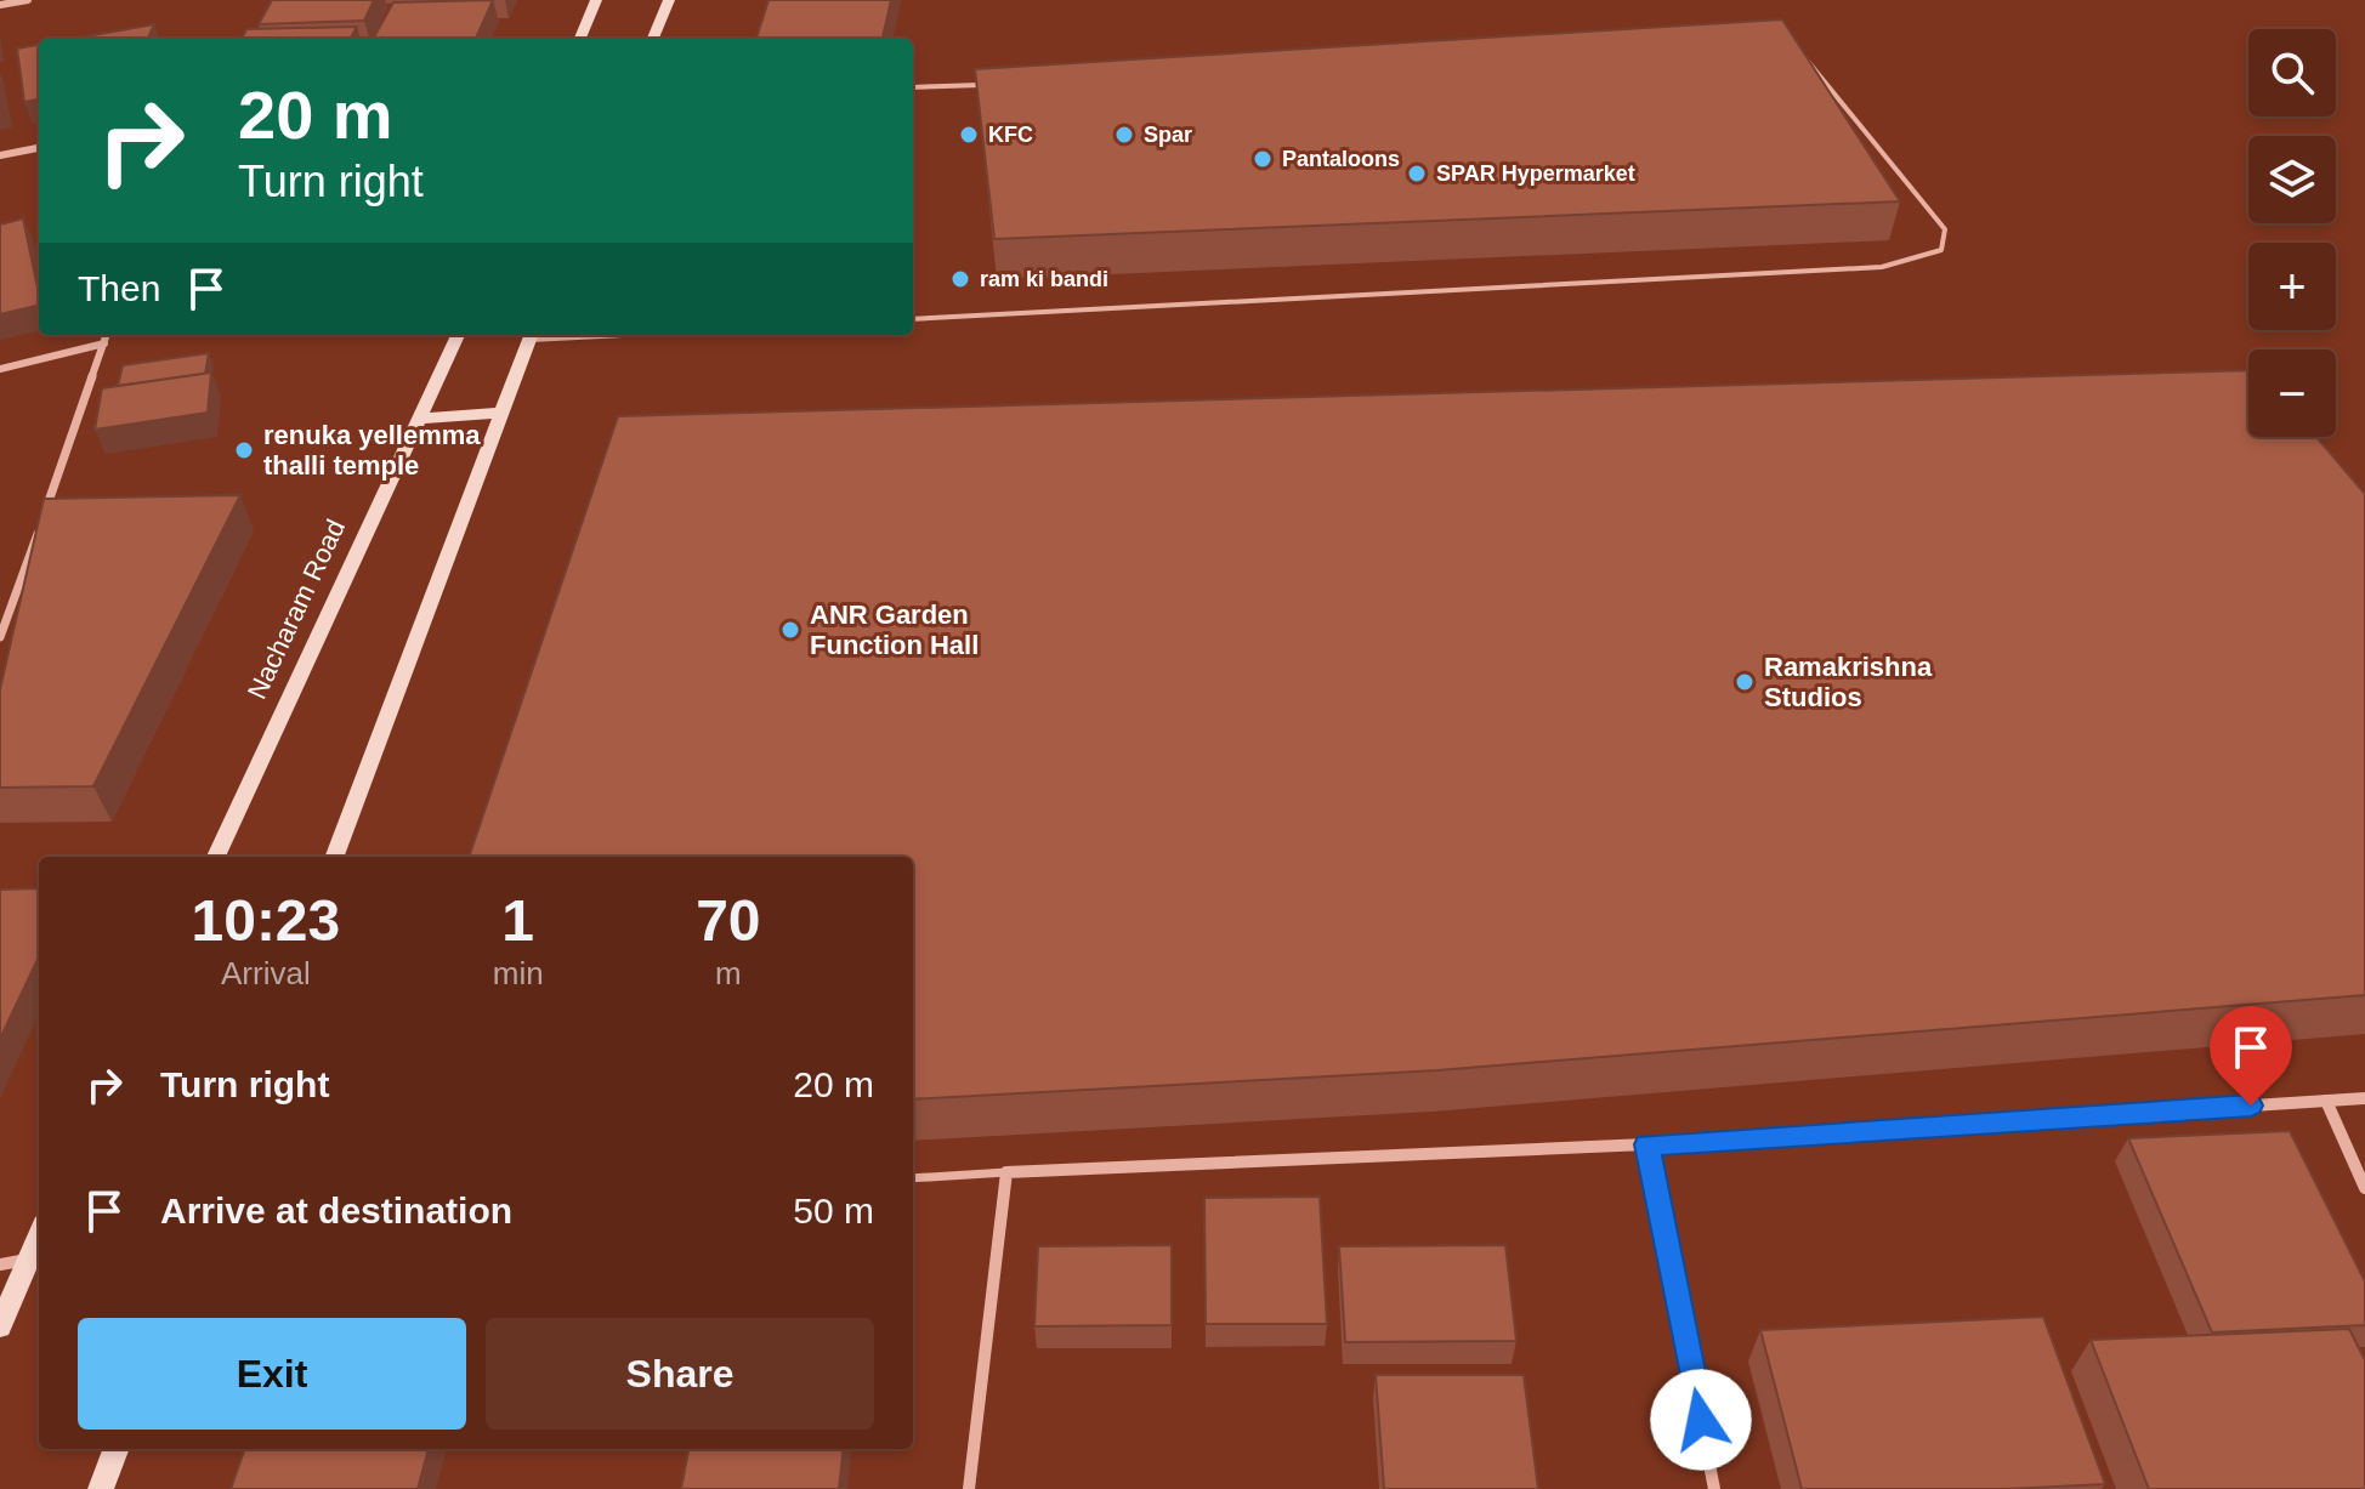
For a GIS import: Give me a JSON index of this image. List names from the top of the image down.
{
  "streets": {
    "main road": ["Nacharam Road"]
  },
  "places": [
    "KFC",
    "Spar",
    "Pantaloons",
    "SPAR Hypermarket",
    "ram ki bandi",
    "renuka yellemma thalli temple",
    "ANR Garden Function Hall",
    "Ramakrishna Studios"
  ],
  "page": {
    "map_buttons": ["+", "−"],
    "turn": ["20 m", "Turn right"],
    "then": "Then",
    "eta": [
      "10:23",
      "Arrival",
      "1",
      "min",
      "70",
      "m"
    ],
    "list": [
      {
        "name": "Turn right",
        "value": "20 m"
      },
      {
        "name": "Arrive at destination",
        "value": "50 m"
      }
    ],
    "buttons": ["Exit", "Share"]
  }
}
